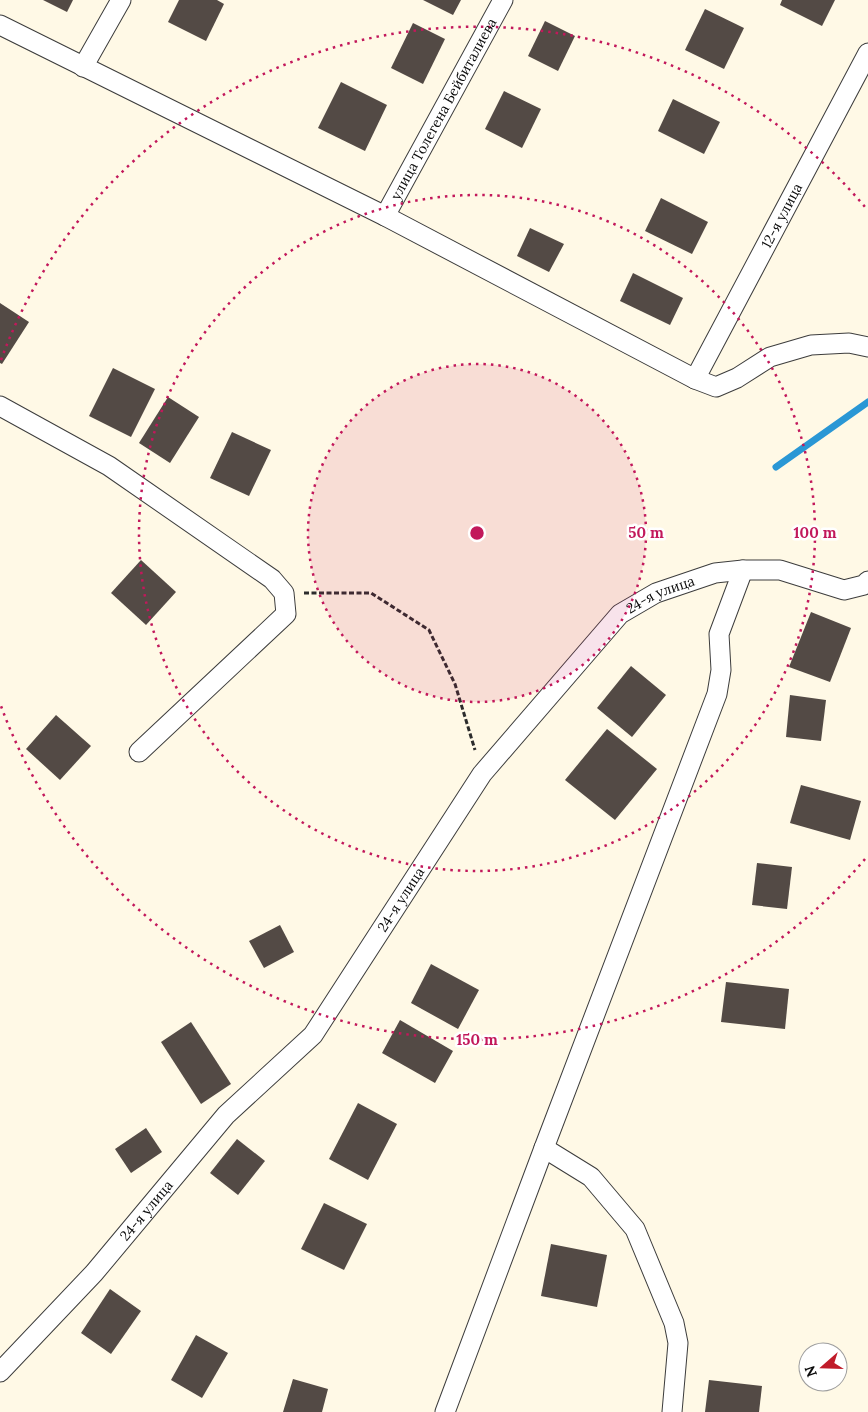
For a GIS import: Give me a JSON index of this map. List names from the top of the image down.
{
  "streets": {
    "street": ["улица Толегена Бейбиталиева", "12-я улица", "24-я улица"]
  },
  "north": "left",
  "rings": ["50 m", "100 m", "150 m"]
}
